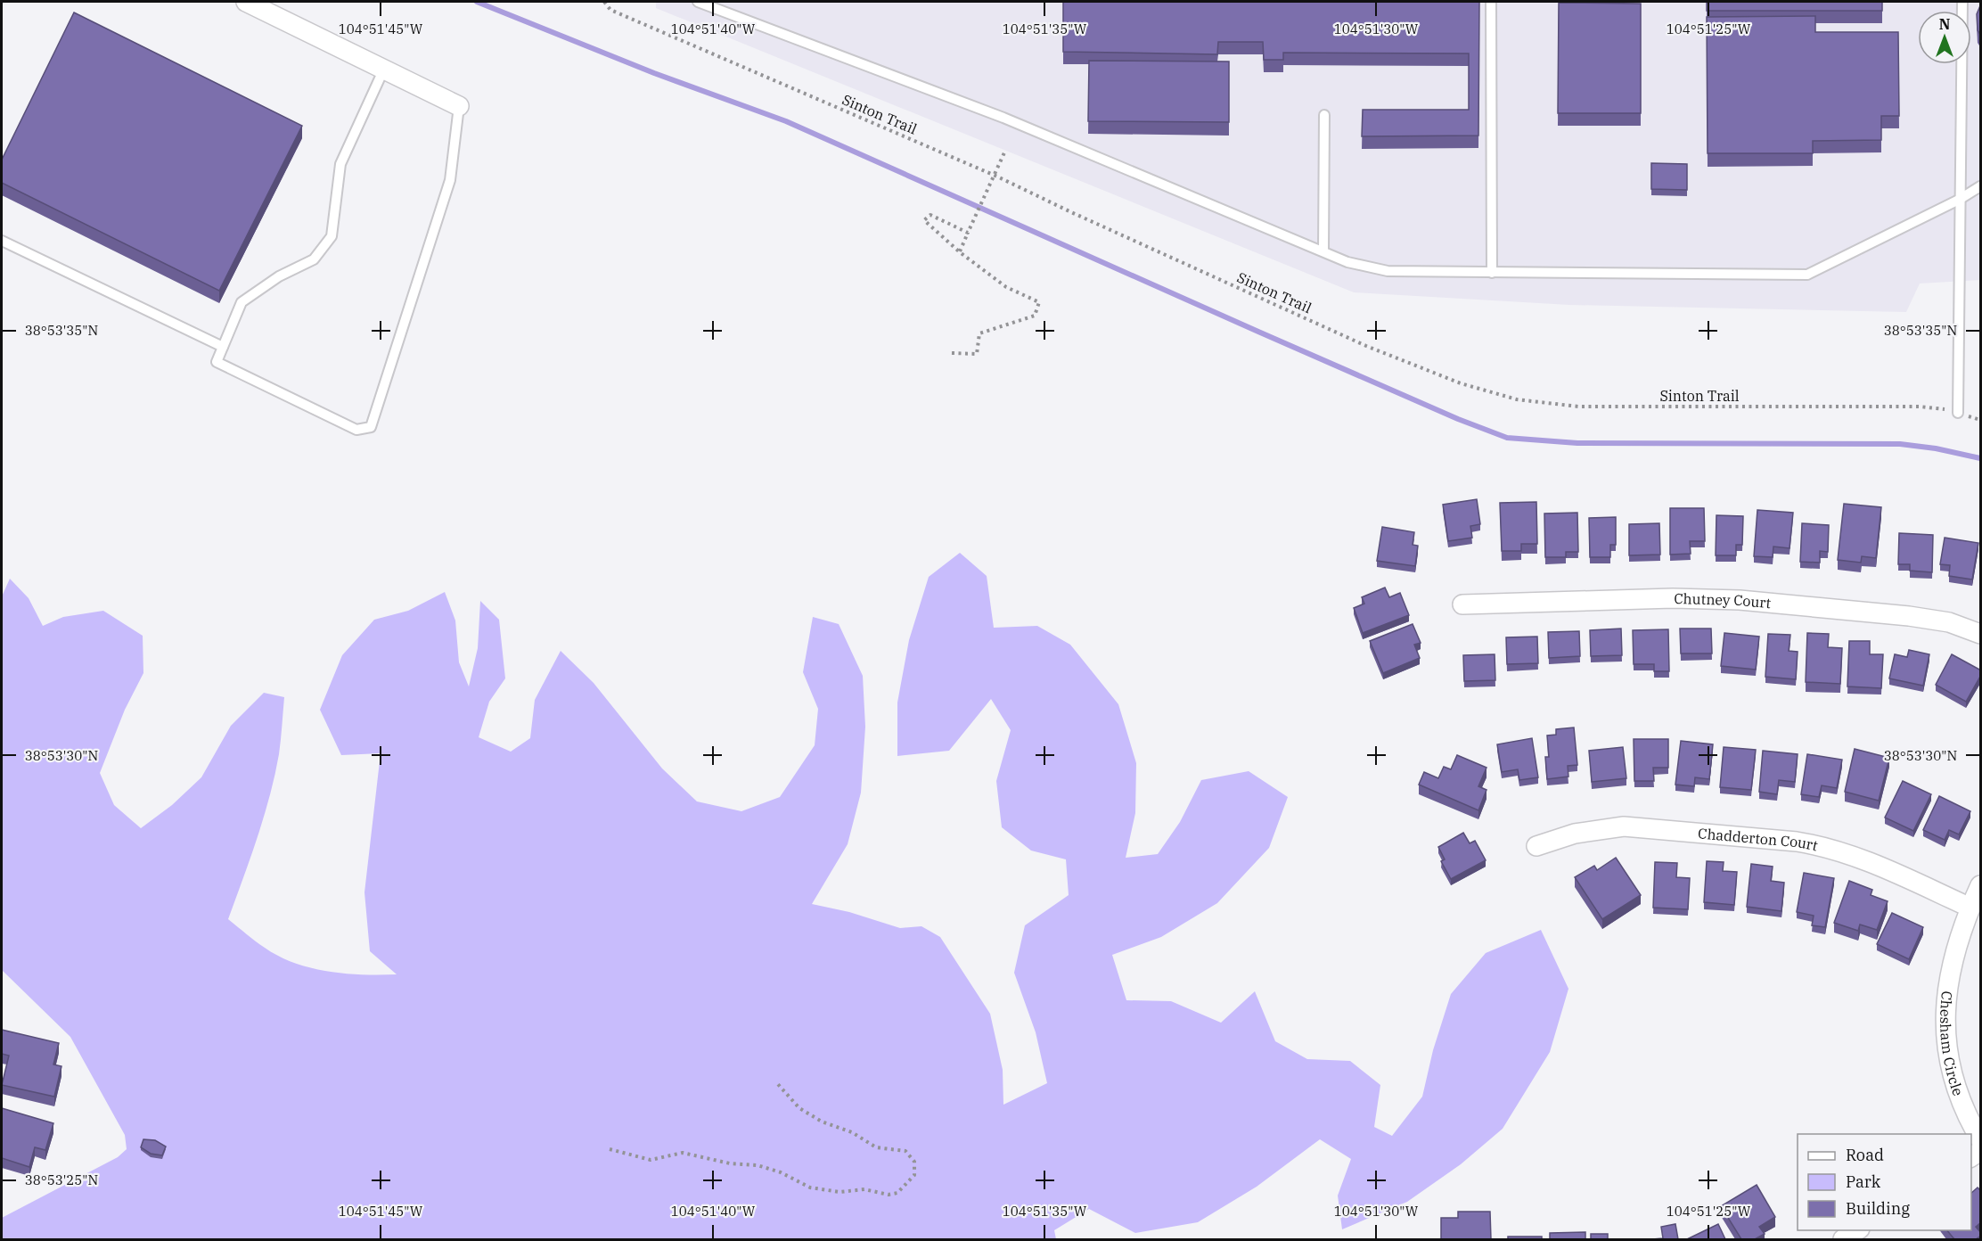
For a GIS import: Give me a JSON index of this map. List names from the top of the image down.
{
  "streets": {
    "street": ["Chutney Court", "Chadderton Court", "Chesham Circle"],
    "path": ["Sinton Trail"]
  },
  "crossings": [
    ["Chadderton Court", "Chesham Circle"]
  ],
  "legend": ["Road", "Park", "Building"],
  "north": "top",
  "coordinates": [
    "104°51'45\"W",
    "104°51'40\"W",
    "104°51'35\"W",
    "104°51'30\"W",
    "104°51'25\"W",
    "38°53'35\"N",
    "38°53'30\"N",
    "38°53'25\"N"
  ]
}
